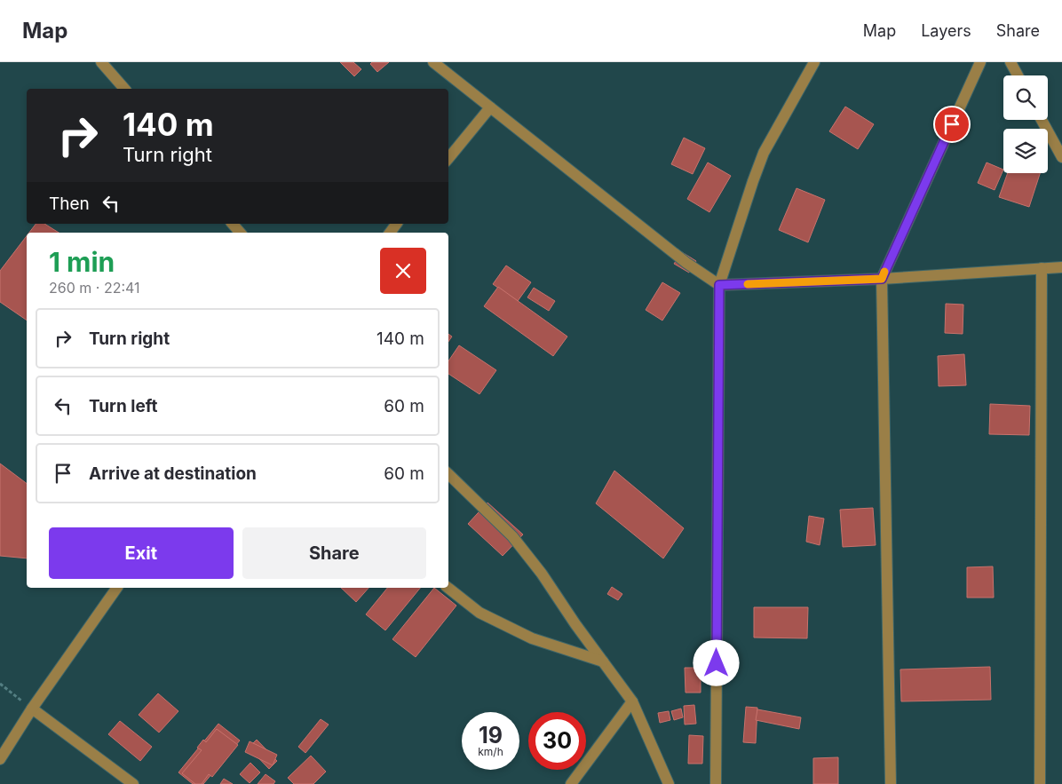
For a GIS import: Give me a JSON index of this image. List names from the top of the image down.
{
  "page": {
    "header": "Map",
    "nav": ["Map", "Layers", "Share"],
    "turn": ["140 m", "Turn right"],
    "then": "Then",
    "heading": ["1 min", "260 m · 22:41"],
    "list": [
      {
        "name": "Turn right",
        "value": "140 m"
      },
      {
        "name": "Turn left",
        "value": "60 m"
      },
      {
        "name": "Arrive at destination",
        "value": "60 m"
      }
    ],
    "buttons": ["Exit", "Share"],
    "speed": "19 km/h",
    "limit": "30"
  }
}
